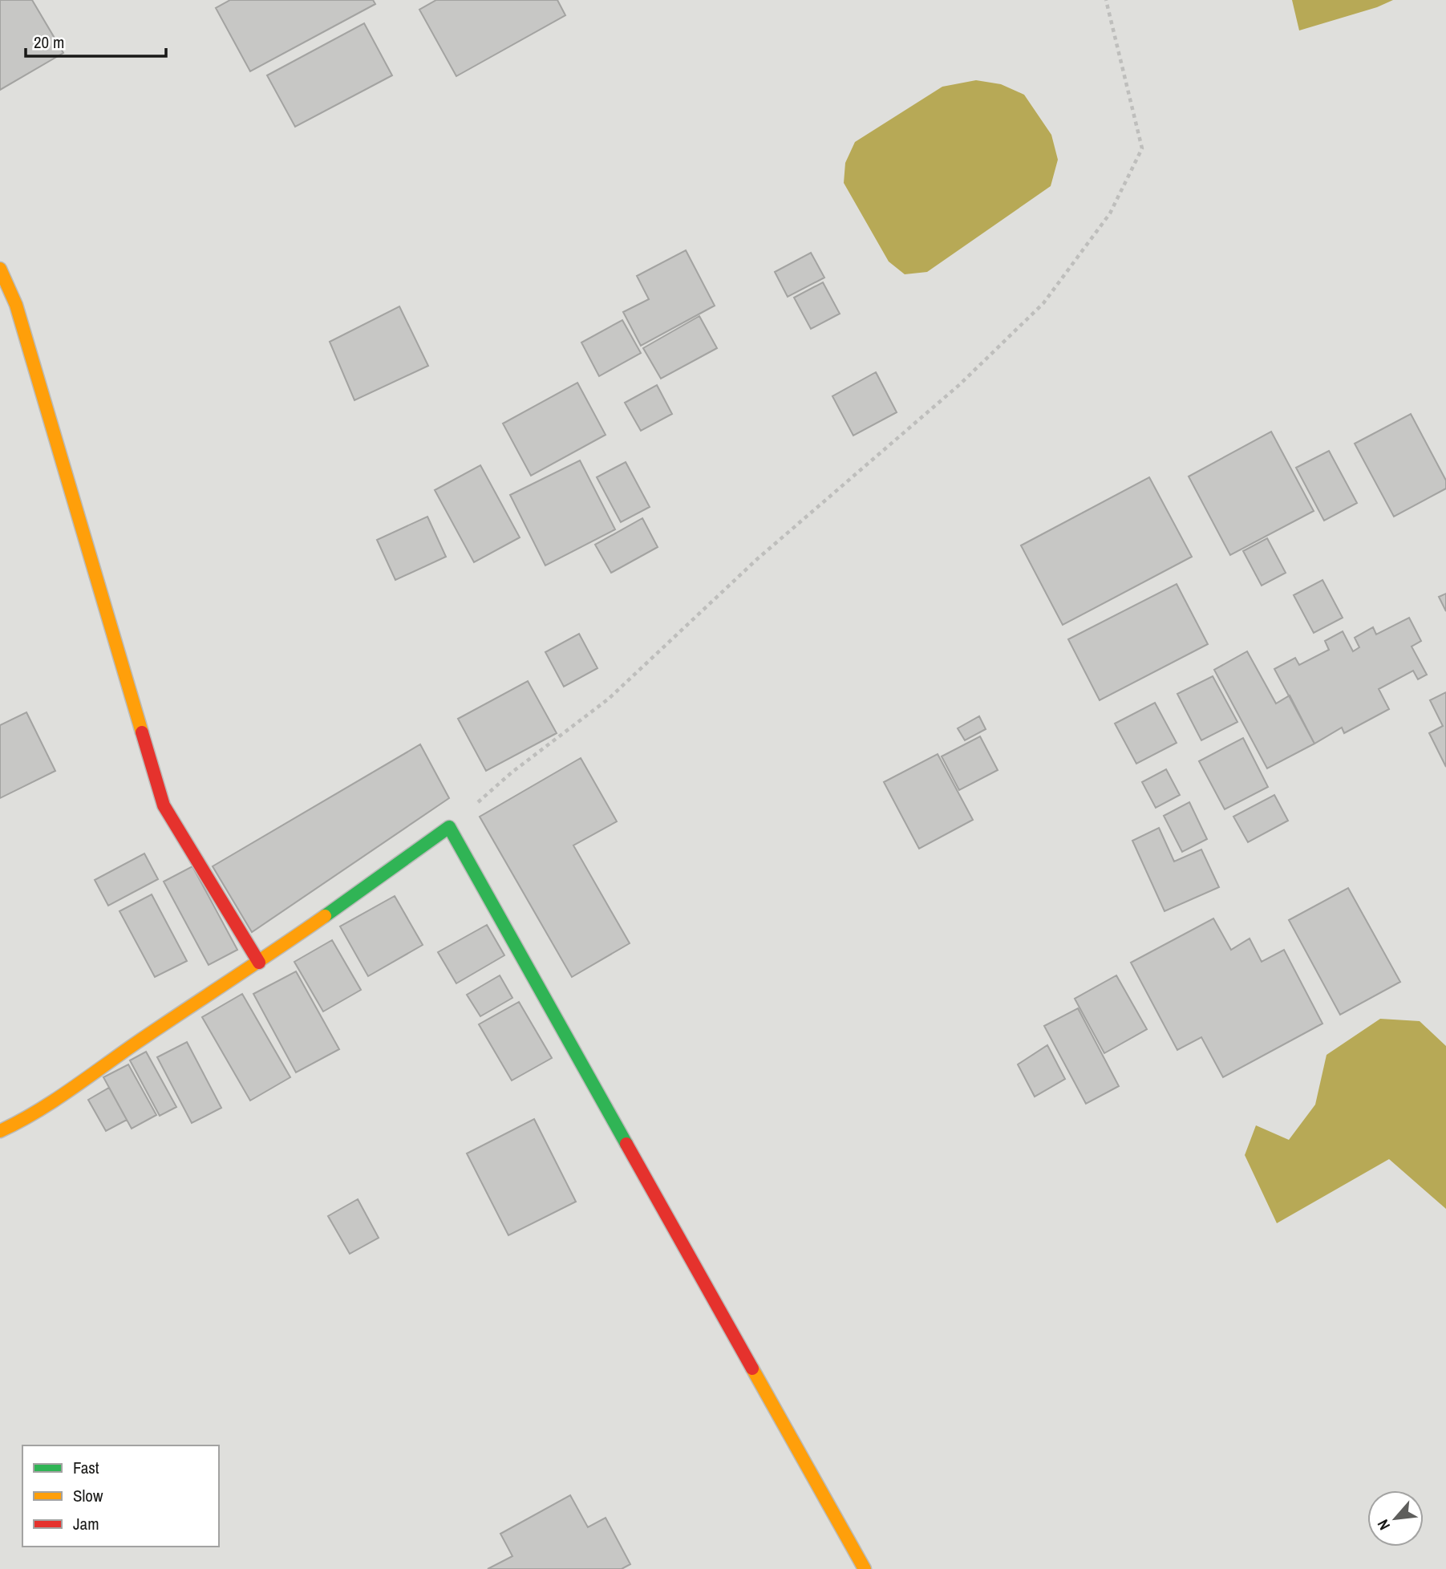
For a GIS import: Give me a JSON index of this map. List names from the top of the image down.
{
  "legend": ["Fast", "Slow", "Jam"],
  "scale_bar": "20 m",
  "north": "bottom left"
}
